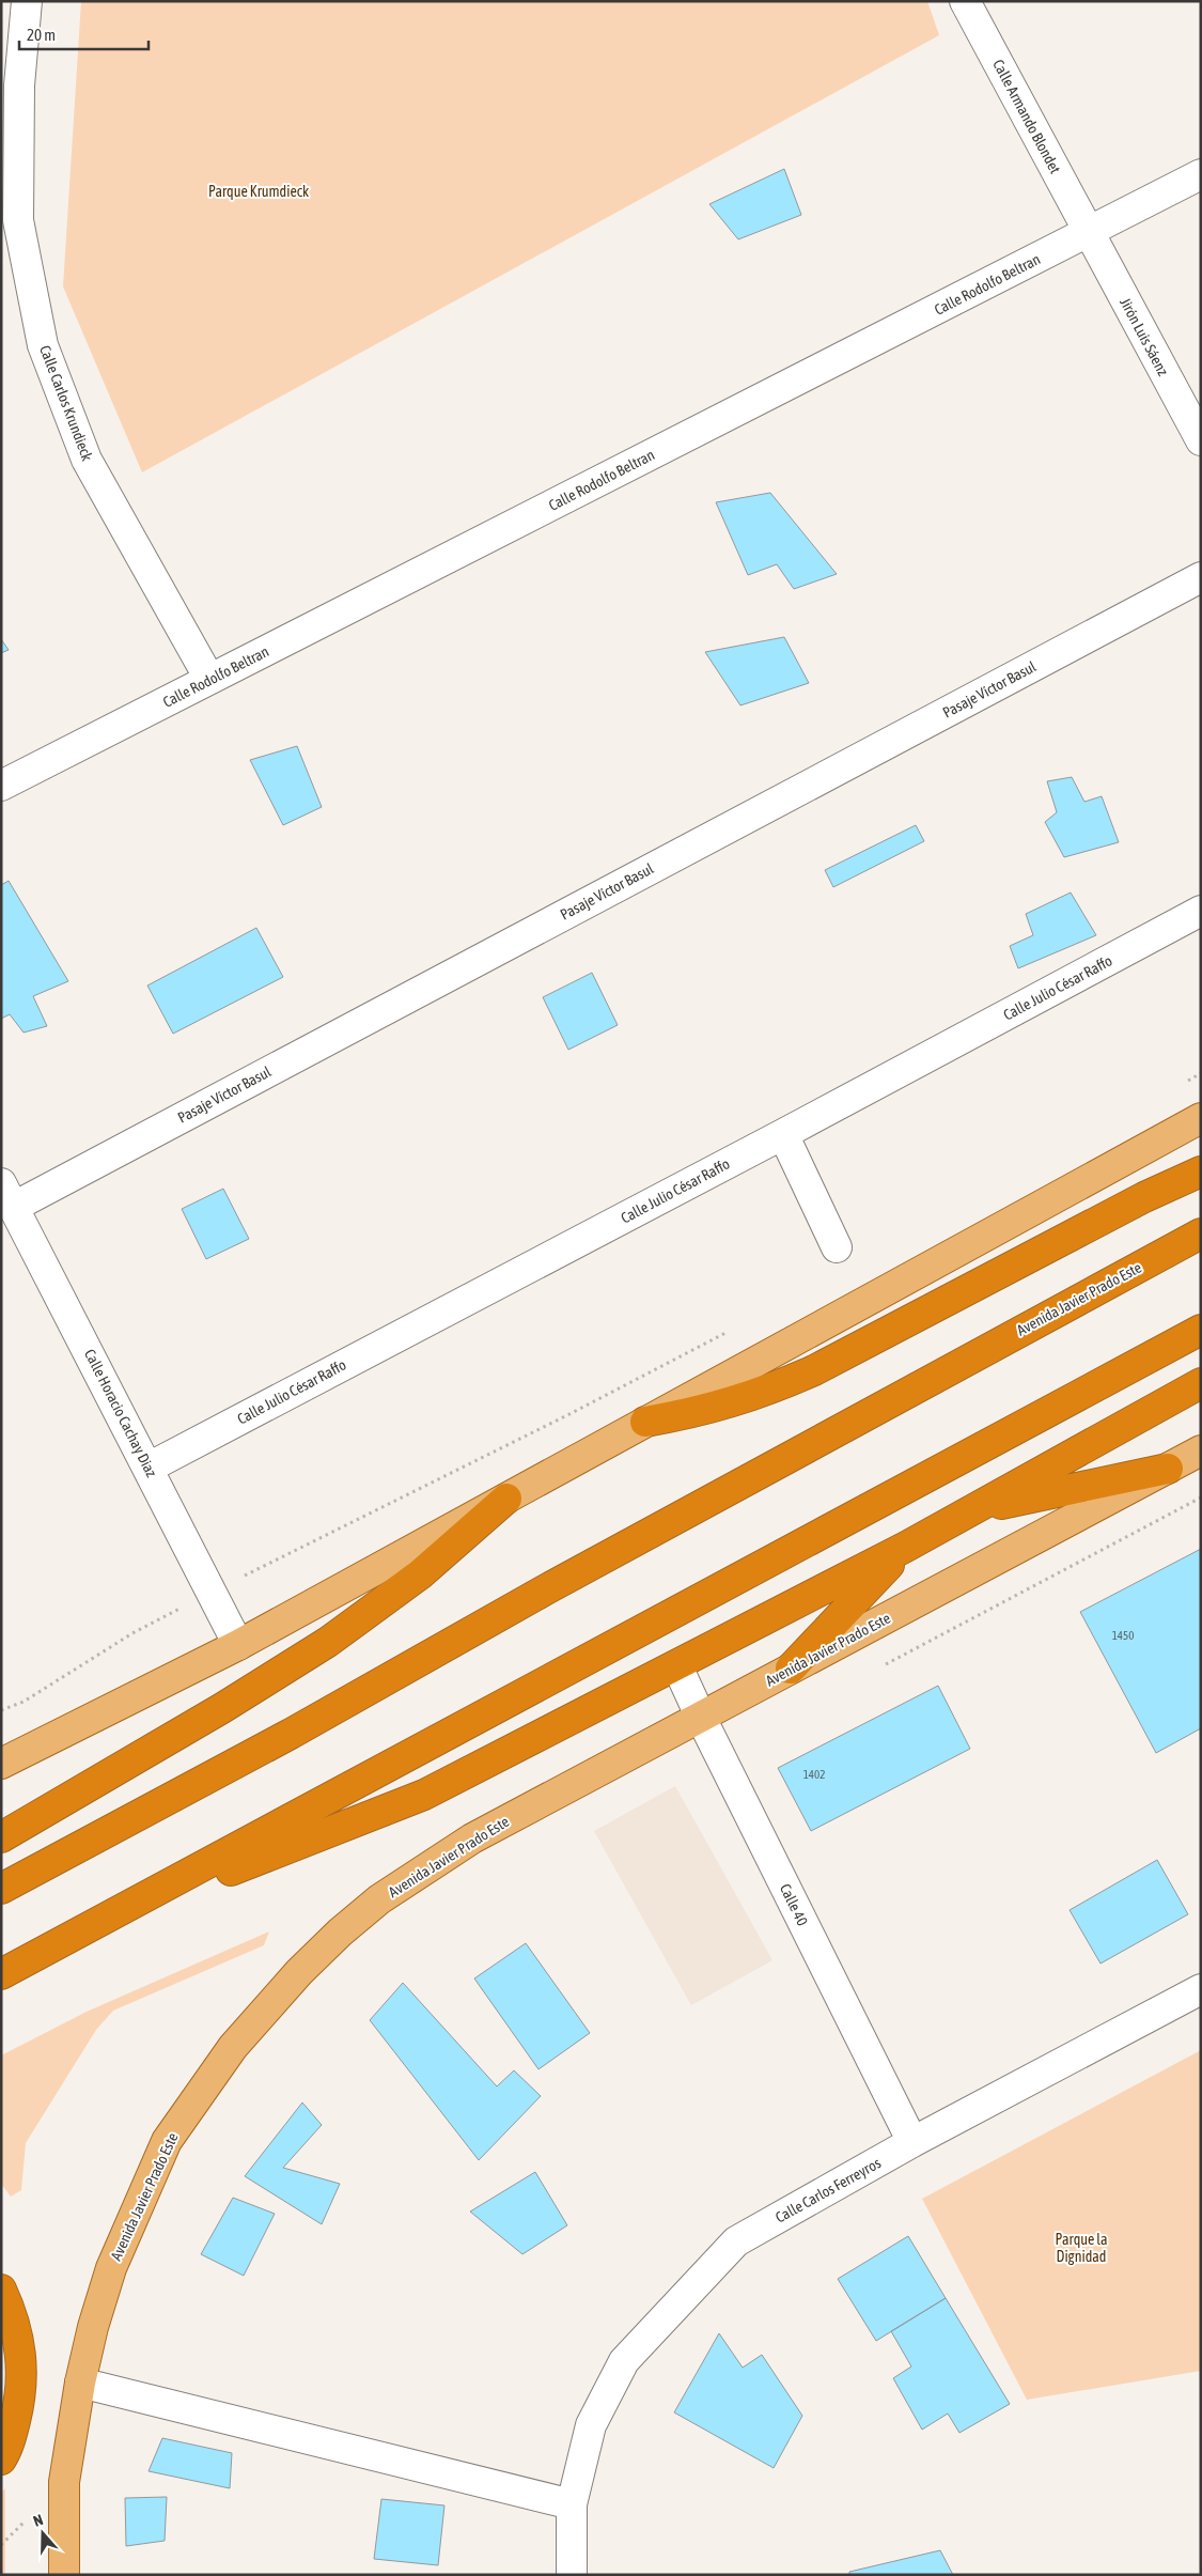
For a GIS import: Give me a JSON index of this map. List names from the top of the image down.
{
  "streets": {
    "highway": ["Avenida Javier Prado Este"],
    "street": [
      "Calle Armando Blondet",
      "Calle Rodolfo Beltran",
      "Jirón Luis Sáenz",
      "Calle Carlos Krundieck",
      "Pasaje Víctor Basul",
      "Calle Julio César Raffo",
      "Calle Horacio Cachay Diaz",
      "Calle 40",
      "Calle Carlos Ferreyros"
    ]
  },
  "crossings": [
    ["Calle Armando Blondet", "Calle Rodolfo Beltran"],
    ["Calle Armando Blondet", "Jirón Luis Sáenz"],
    ["Calle Rodolfo Beltran", "Jirón Luis Sáenz"],
    ["Calle Rodolfo Beltran", "Calle Carlos Krundieck"],
    ["Pasaje Víctor Basul", "Calle Horacio Cachay Diaz"],
    ["Calle Julio César Raffo", "Calle Horacio Cachay Diaz"],
    ["Avenida Javier Prado Este", "Calle 40"],
    ["Calle 40", "Calle Carlos Ferreyros"]
  ],
  "parks": ["Parque Krumdieck", "Parque la Dignidad"],
  "house_numbers": ["1450", "1402"],
  "scale_bar": "20 m",
  "north": "top"
}
